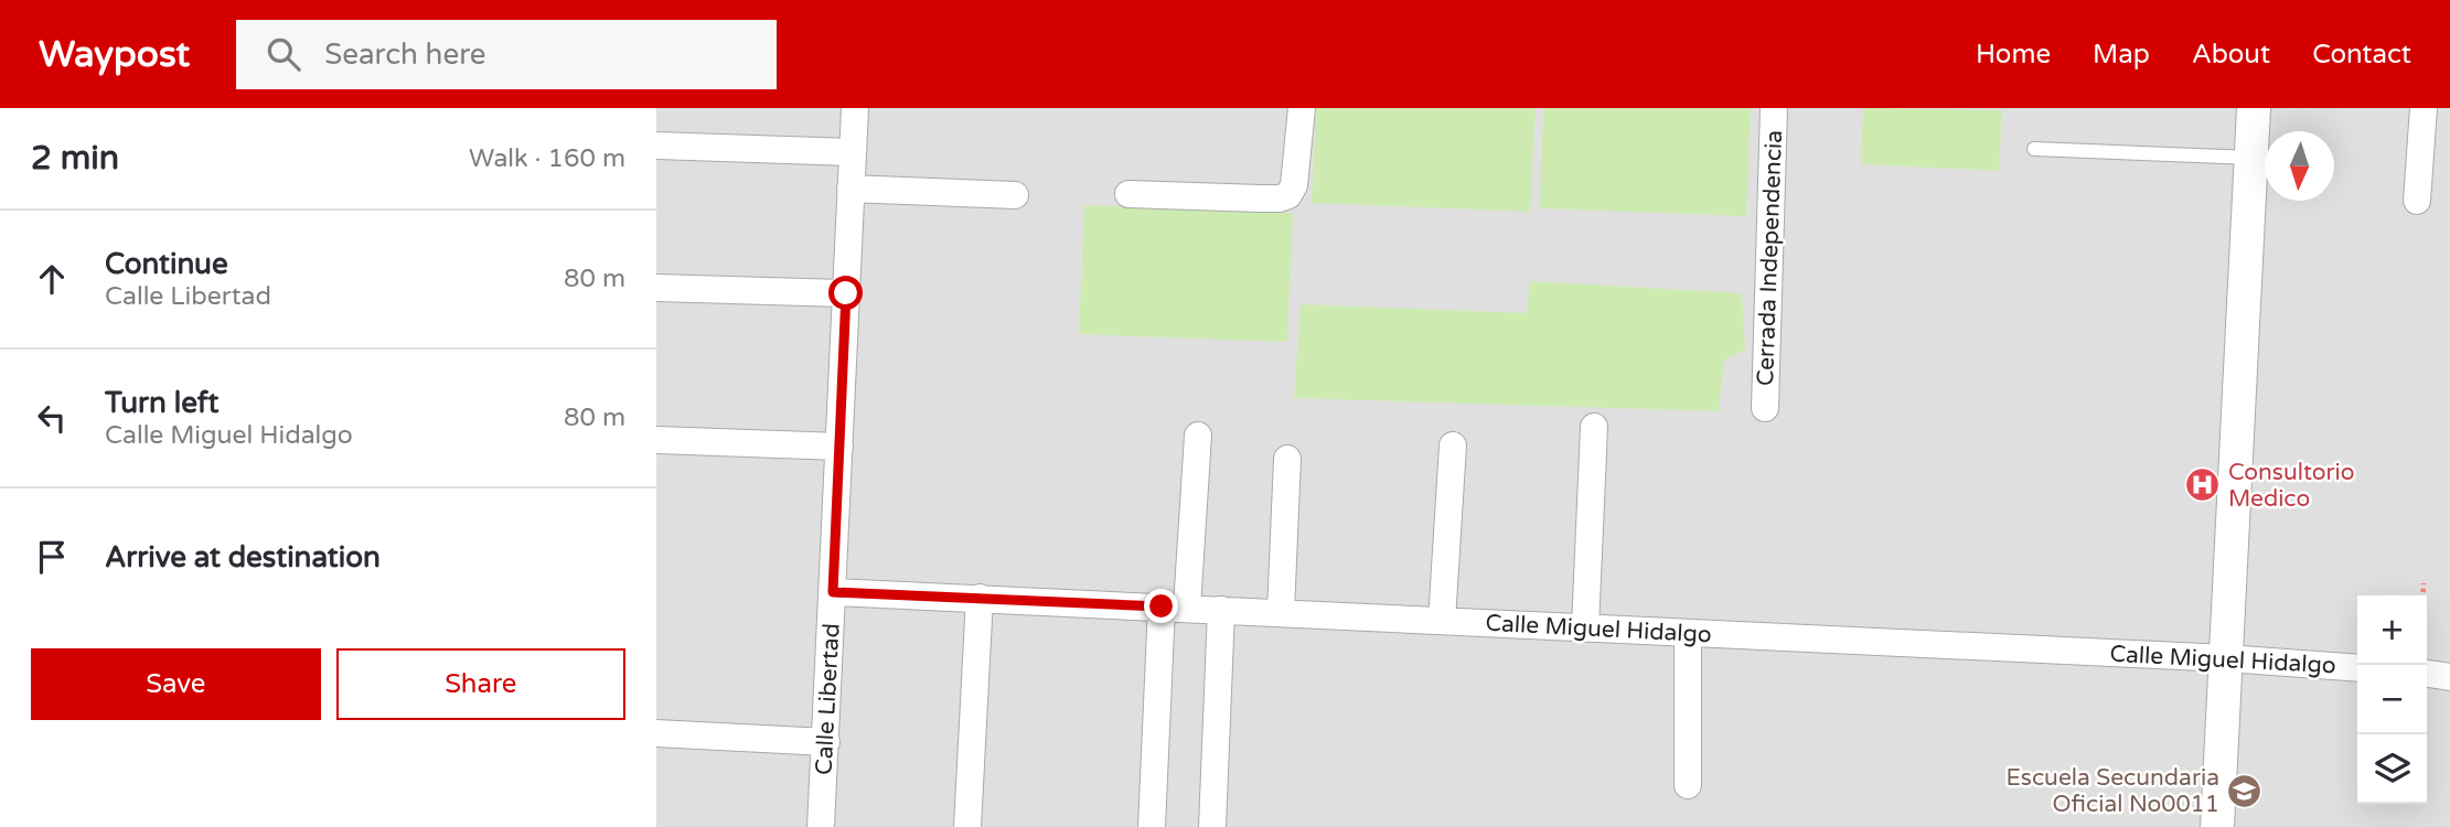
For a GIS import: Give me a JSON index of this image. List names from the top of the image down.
{
  "streets": {
    "street": ["Cerrada Independencia", "Calle Miguel Hidalgo", "Calle Libertad"]
  },
  "crossings": [
    ["Calle Miguel Hidalgo", "Calle Libertad"]
  ],
  "places": {
    "hospital": ["Consultorio Medico"],
    "school or university": ["Escuela Secundaria Oficial No0011"]
  },
  "north": "bottom",
  "page": {
    "header": "Waypost",
    "search": "Search here",
    "nav": [
      "Home",
      "Map",
      "About",
      "Contact"
    ],
    "heading": ["2 min", "Walk · 160 m"],
    "list": [
      ["Continue", "Calle Libertad", "80 m"],
      ["Turn left", "Calle Miguel Hidalgo", "80 m"],
      "Arrive at destination"
    ],
    "map_buttons": ["+", "−"],
    "buttons": ["Save", "Share"]
  }
}
